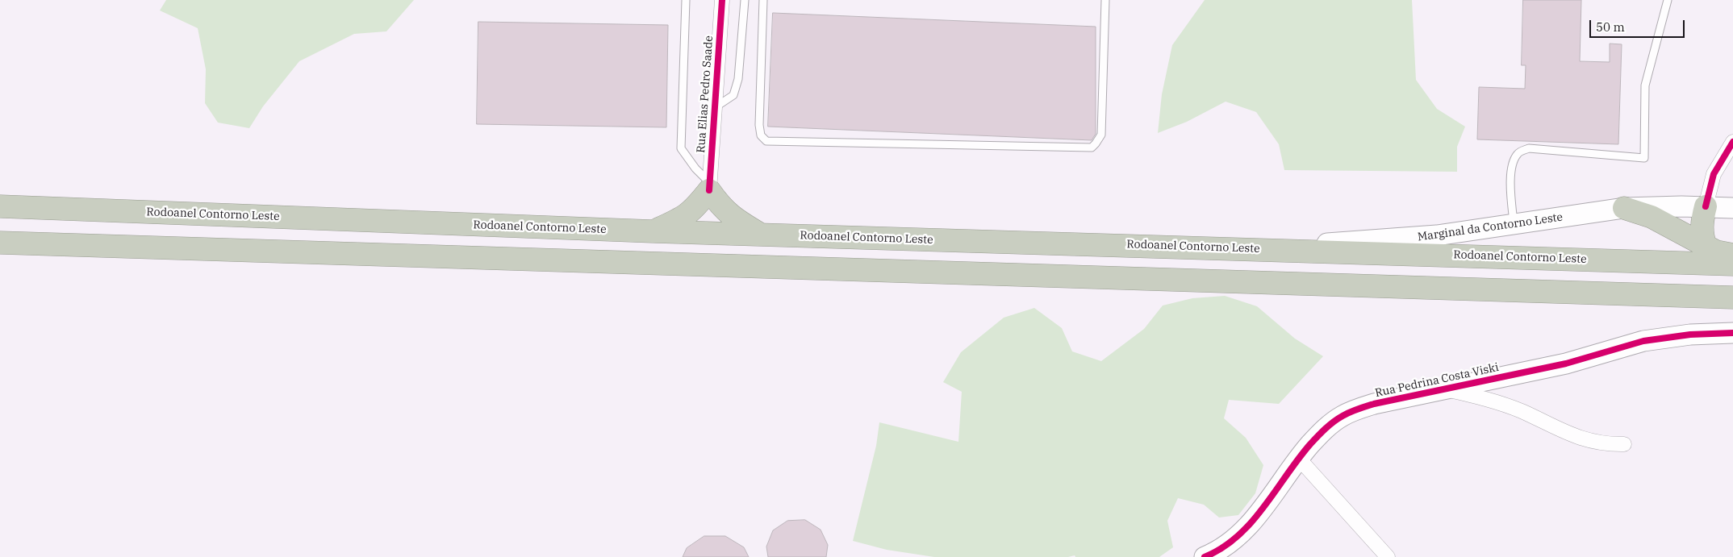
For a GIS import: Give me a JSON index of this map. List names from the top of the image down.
{
  "streets": {
    "highway": ["Rodoanel Contorno Leste"],
    "street": ["Rua Elias Pedro Saade", "Marginal da Contorno Leste", "Rua Pedrina Costa Viski"]
  },
  "crossings": [
    ["Rodoanel Contorno Leste", "Marginal da Contorno Leste"]
  ],
  "scale_bar": "50 m"
}
